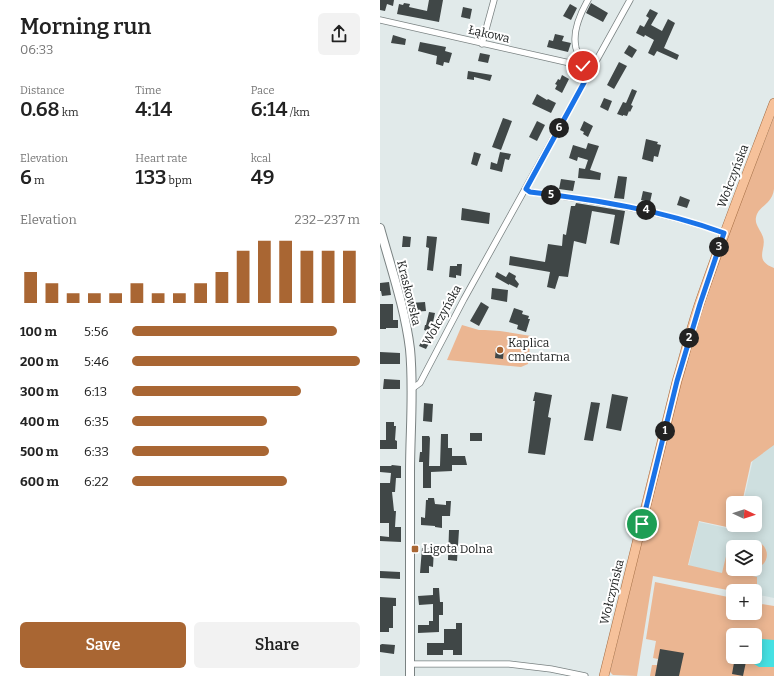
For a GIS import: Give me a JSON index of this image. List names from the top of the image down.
{
  "streets": {
    "main road": ["Wołczyńska"],
    "street": ["Łąkowa", "Kraskowska"]
  },
  "crossings": [
    ["Łąkowa", "Wołczyńska"],
    ["Wołczyńska", "Kraskowska"]
  ],
  "places": {
    "other": ["Kaplica cmentarna"],
    "transit": ["Ligota Dolna"]
  },
  "north": "right",
  "page": {
    "heading": ["Morning run", "06:33"],
    "stats": [
      ["Distance", "0.68 km"],
      ["Time", "4:14"],
      ["Pace", "6:14 /km"],
      ["Elevation", "6 m"],
      ["Heart rate", "133 bpm"],
      ["kcal", "49"]
    ],
    "pins": [
      "6",
      "5",
      "4",
      "3",
      "2",
      "1"
    ],
    "chart": ["Elevation", "232–237 m"],
    "list": [
      {
        "name": "100 m",
        "note": "5:56"
      },
      {
        "name": "200 m",
        "note": "5:46"
      },
      {
        "name": "300 m",
        "note": "6:13"
      },
      {
        "name": "400 m",
        "note": "6:35"
      },
      {
        "name": "500 m",
        "note": "6:33"
      },
      {
        "name": "600 m",
        "note": "6:22"
      }
    ],
    "map_buttons": ["+", "−"],
    "buttons": ["Save", "Share"]
  }
}
